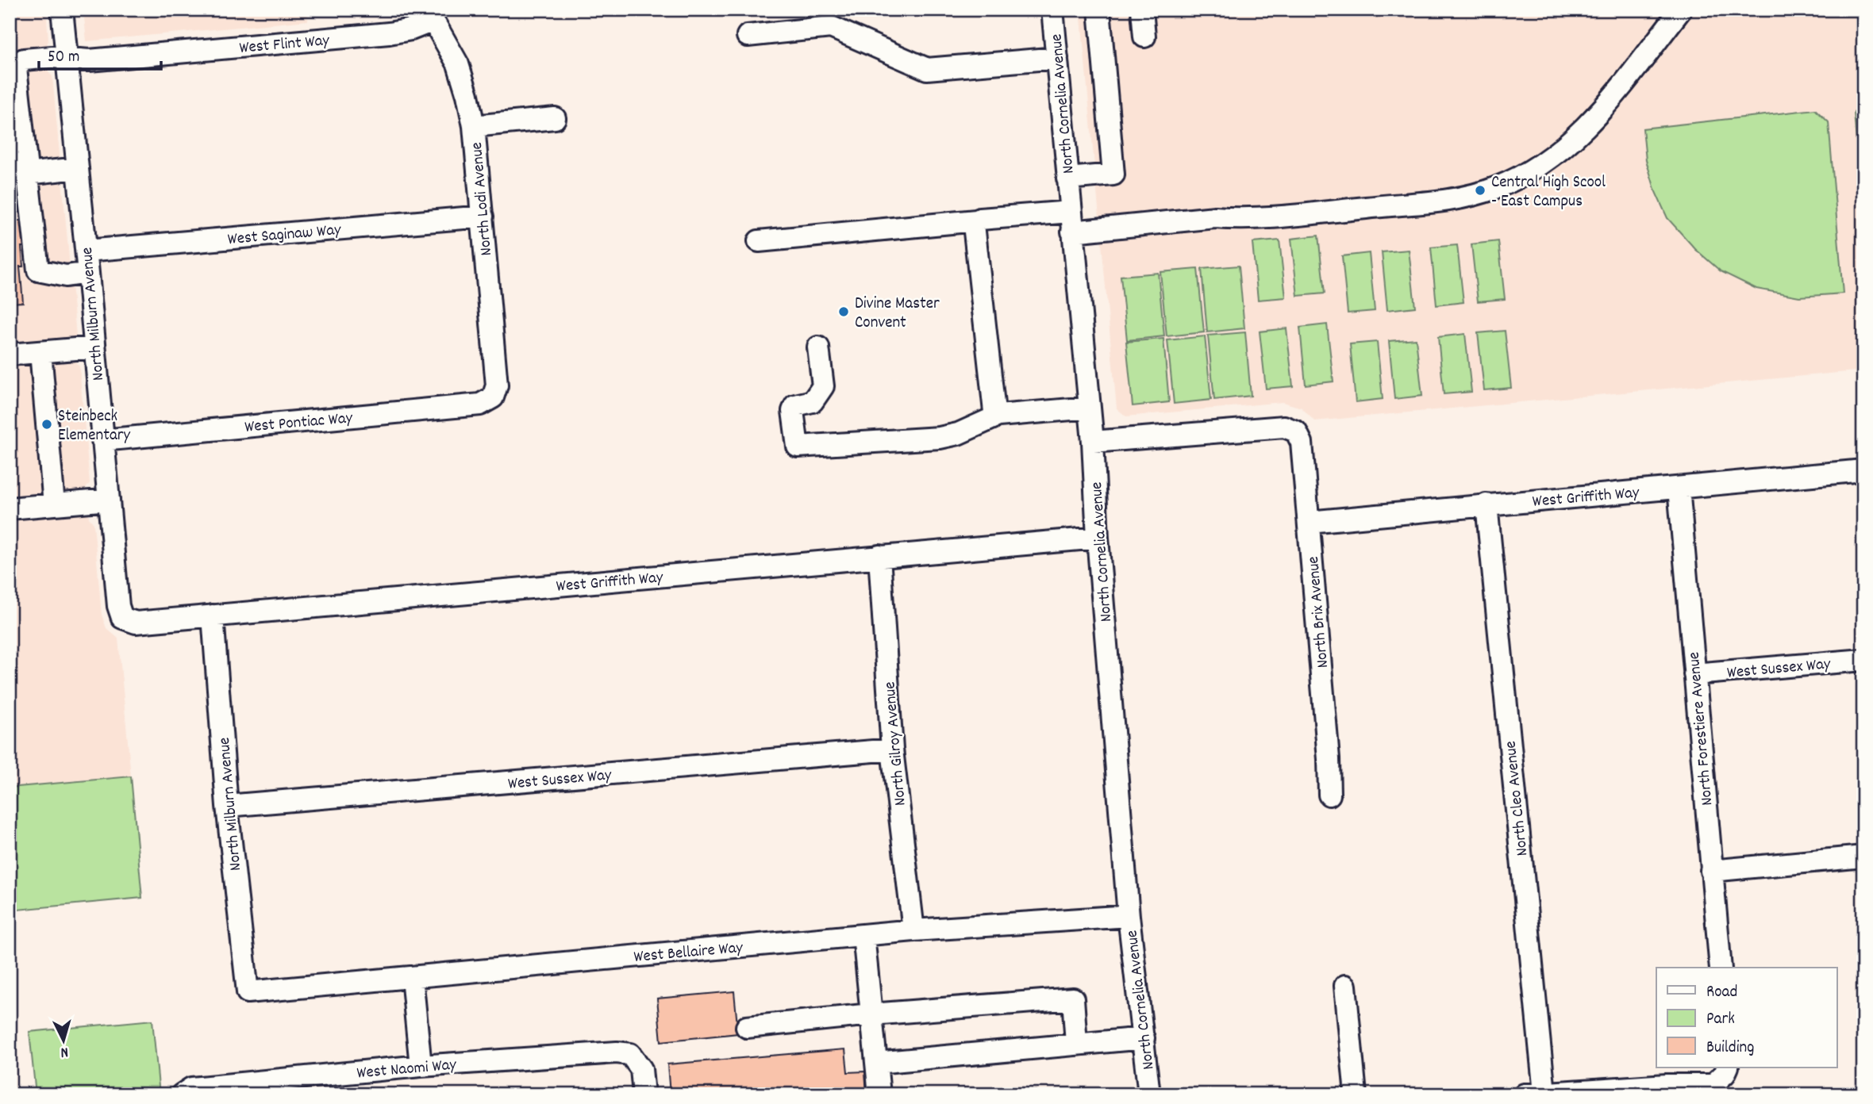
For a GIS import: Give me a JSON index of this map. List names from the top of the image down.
{
  "streets": {
    "street": [
      "West Flint Way",
      "North Cornelia Avenue",
      "North Lodi Avenue",
      "West Saginaw Way",
      "North Milburn Avenue",
      "West Pontiac Way",
      "West Griffith Way",
      "North Brix Avenue",
      "West Sussex Way",
      "North Forestiere Avenue",
      "North Gilroy Avenue",
      "North Cleo Avenue",
      "West Bellaire Way",
      "West Naomi Way"
    ]
  },
  "crossings": [
    ["West Flint Way", "North Lodi Avenue"],
    ["West Flint Way", "North Milburn Avenue"],
    ["North Cornelia Avenue", "West Griffith Way"],
    ["North Cornelia Avenue", "North Brix Avenue"],
    ["North Cornelia Avenue", "West Bellaire Way"],
    ["North Lodi Avenue", "West Saginaw Way"],
    ["North Lodi Avenue", "West Pontiac Way"],
    ["West Saginaw Way", "North Milburn Avenue"],
    ["North Milburn Avenue", "West Pontiac Way"],
    ["North Milburn Avenue", "West Griffith Way"],
    ["North Milburn Avenue", "West Sussex Way"],
    ["North Milburn Avenue", "West Bellaire Way"],
    ["West Griffith Way", "North Brix Avenue"],
    ["West Griffith Way", "North Forestiere Avenue"],
    ["West Griffith Way", "North Gilroy Avenue"],
    ["West Griffith Way", "North Cleo Avenue"],
    ["West Sussex Way", "North Forestiere Avenue"],
    ["West Sussex Way", "North Gilroy Avenue"],
    ["North Gilroy Avenue", "West Bellaire Way"]
  ],
  "places": ["Central High Scool - East Campus", "Divine Master Convent", "Steinbeck Elementary"],
  "legend": ["Road", "Park", "Building"],
  "scale_bar": "50 m",
  "north": "bottom"
}
